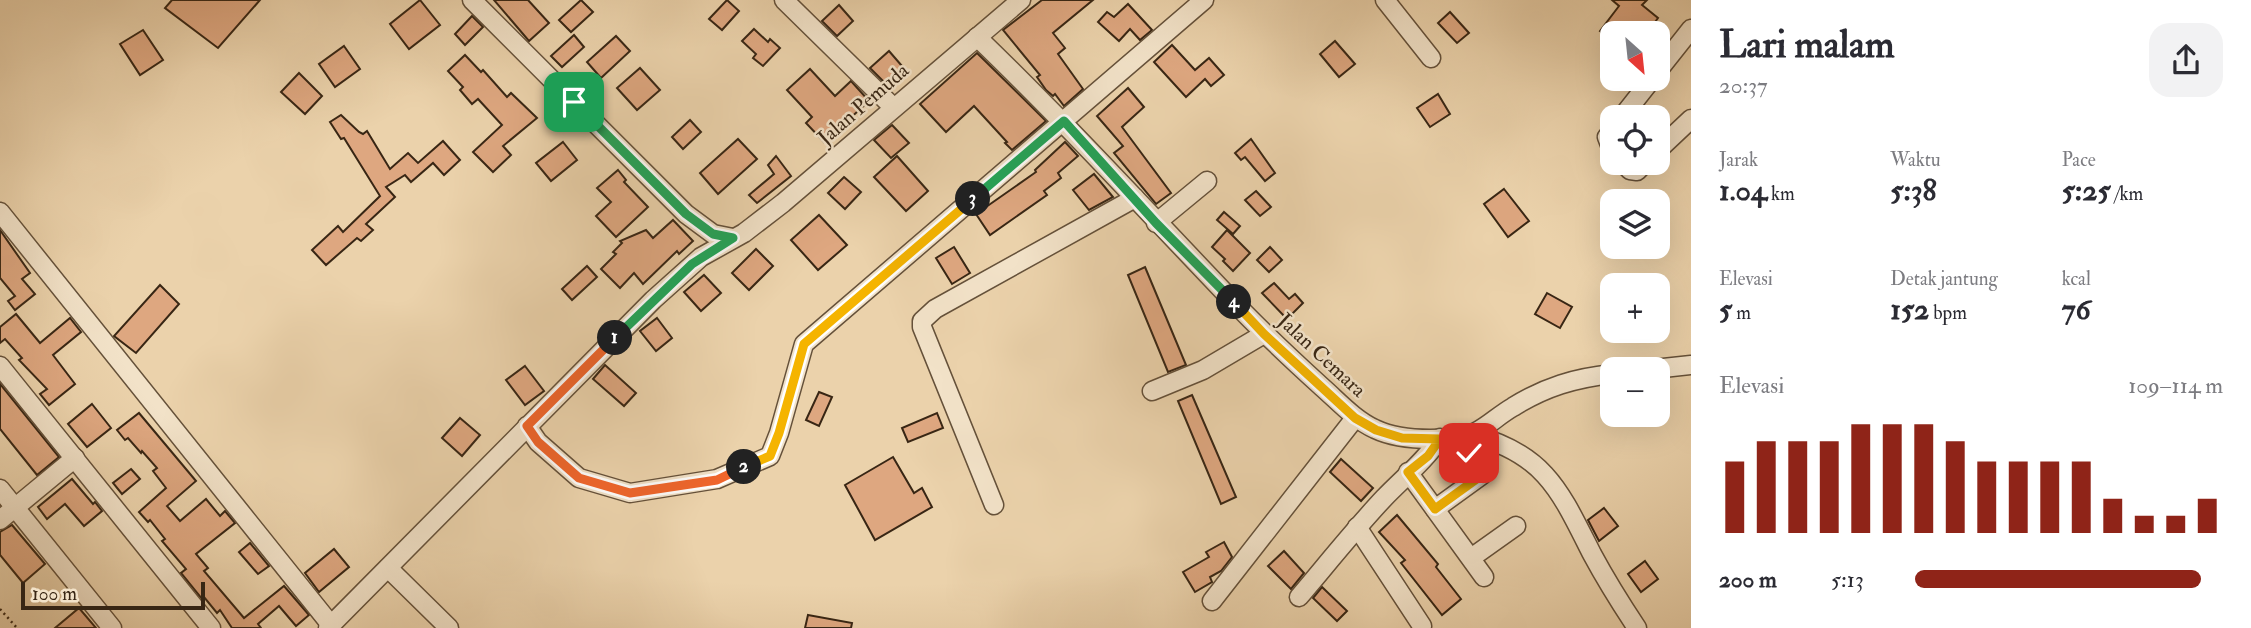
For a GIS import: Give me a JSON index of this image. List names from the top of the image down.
{
  "streets": {
    "street": ["Jalan Pemuda", "Jalan Cemara"]
  },
  "crossings": [
    ["Jalan Pemuda", "Jalan Cemara"]
  ],
  "scale_bar": "100 m",
  "north": "bottom right",
  "page": {
    "heading": ["Lari malam", "20:37"],
    "map_buttons": ["+", "−"],
    "stats": [
      ["Jarak", "1.04 km"],
      ["Waktu", "5:38"],
      ["Pace", "5:25 /km"],
      ["Elevasi", "5 m"],
      ["Detak jantung", "152 bpm"],
      ["kcal", "76"]
    ],
    "pins": [
      "3",
      "4",
      "1",
      "2"
    ],
    "chart": ["Elevasi", "109–114 m"],
    "list": [
      {
        "name": "200 m",
        "note": "5:13"
      }
    ],
    "scale": "100 m"
  }
}
